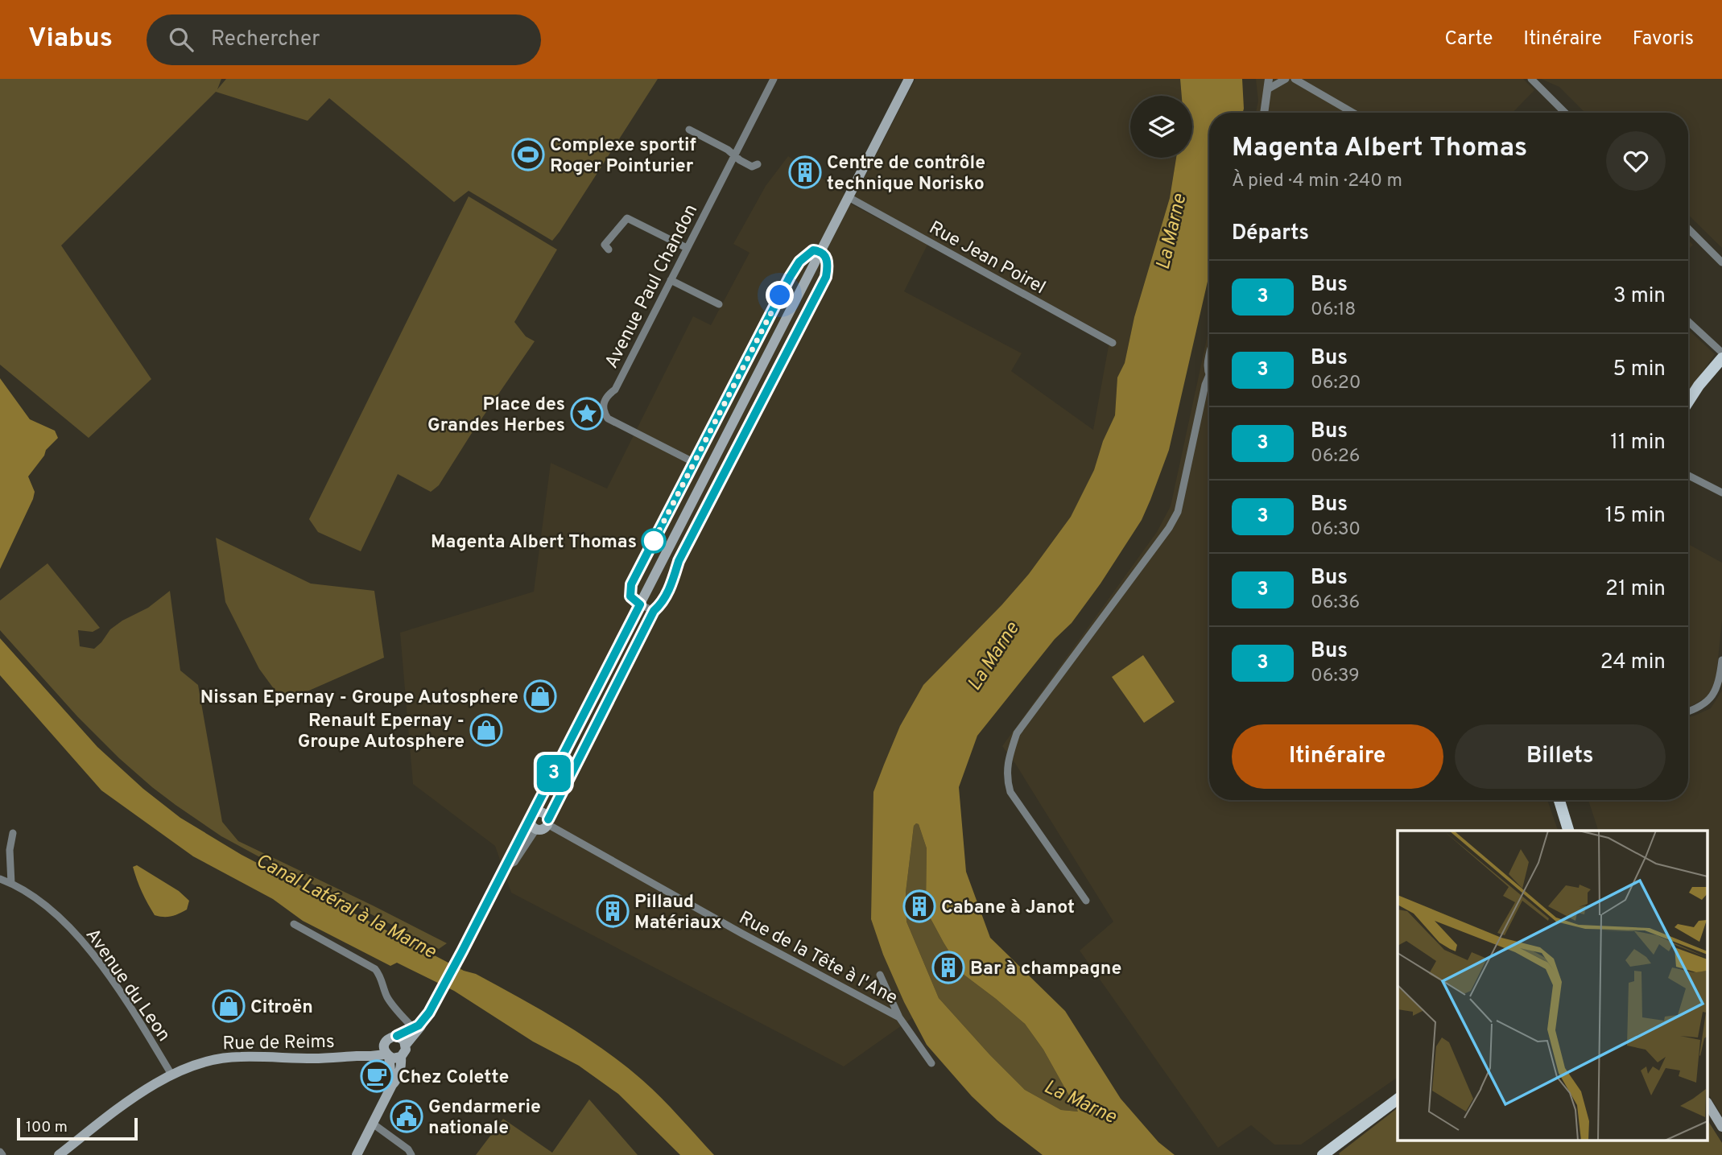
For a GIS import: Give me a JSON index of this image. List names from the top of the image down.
{
  "streets": {
    "main road": ["Rue de Reims"],
    "street": [
      "Rue Jean Poirel",
      "Avenue Paul Chandon",
      "Rue de la Tête à l'Ane",
      "Avenue du Leon"
    ]
  },
  "crossings": [
    ["Avenue du Leon", "Rue de Reims"]
  ],
  "water": ["La Marne", "Canal Latéral à la Marne"],
  "places": {
    "sports": ["Complexe sportif Roger Pointurier"],
    "building": [
      "Centre de contrôle technique Norisko",
      "Cabane à Janot",
      "Pillaud Matériaux",
      "Bar à champagne"
    ],
    "place": ["Place des Grandes Herbes"],
    "other": ["Magenta Albert Thomas"],
    "shop": ["Nissan Epernay - Groupe Autosphere", "Renault Epernay - Groupe Autosphere", "Citroën"],
    "cafe": ["Chez Colette"],
    "public building": ["Gendarmerie nationale"]
  },
  "lines": ["bus line 3"],
  "scale_bar": "100 m",
  "page": {
    "header": "Viabus",
    "search": "Rechercher",
    "nav": ["Carte", "Itinéraire", "Favoris"],
    "on_map": "3",
    "heading": [
      ["Magenta Albert Thomas", "À pied · 4 min · 240 m"],
      "Départs"
    ],
    "list": [
      {
        "mark": "3",
        "name": "Bus",
        "note": "06:18",
        "value": "3 min"
      },
      {
        "mark": "3",
        "name": "Bus",
        "note": "06:20",
        "value": "5 min"
      },
      {
        "mark": "3",
        "name": "Bus",
        "note": "06:26",
        "value": "11 min"
      },
      {
        "mark": "3",
        "name": "Bus",
        "note": "06:30",
        "value": "15 min"
      },
      {
        "mark": "3",
        "name": "Bus",
        "note": "06:36",
        "value": "21 min"
      },
      {
        "mark": "3",
        "name": "Bus",
        "note": "06:39",
        "value": "24 min"
      }
    ],
    "buttons": ["Itinéraire", "Billets"],
    "scale": "100 m"
  }
}
